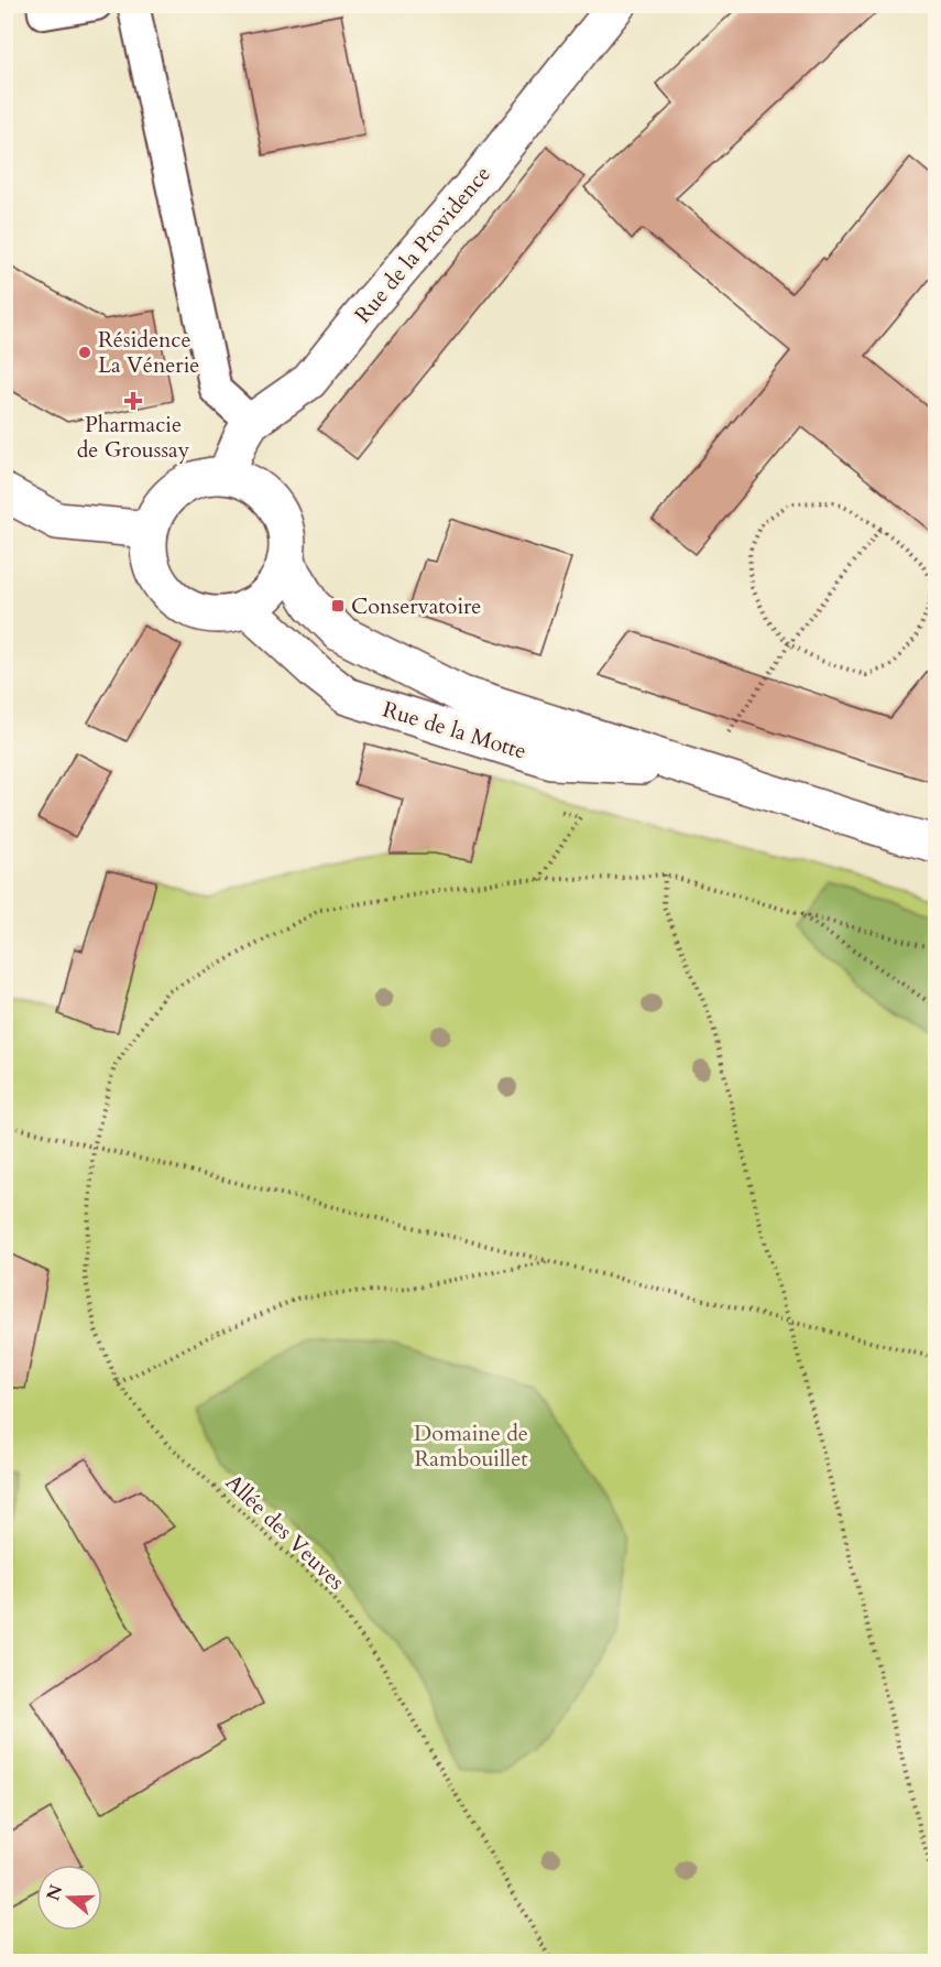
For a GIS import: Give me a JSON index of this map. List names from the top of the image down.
{
  "streets": {
    "main road": ["Rue de la Providence", "Rue de la Motte"],
    "path": ["Allée des Veuves"]
  },
  "crossings": [
    ["Rue de la Providence", "Rue de la Motte"]
  ],
  "parks": ["Domaine de Rambouillet"],
  "places": {
    "other": ["Résidence La Vénerie"],
    "health": ["Pharmacie de Groussay"],
    "transit": ["Conservatoire"]
  },
  "north": "left"
}
